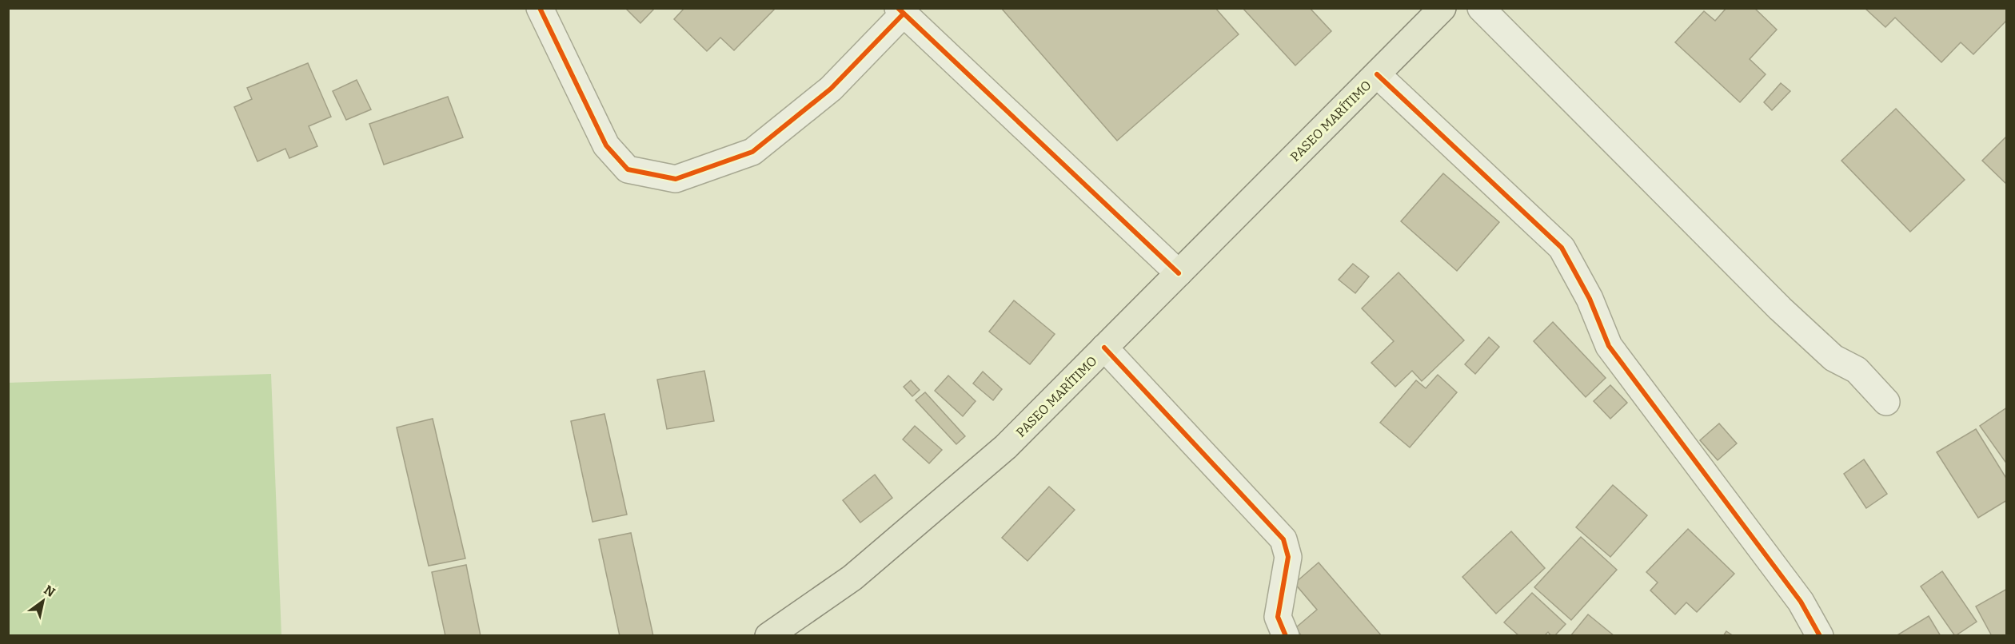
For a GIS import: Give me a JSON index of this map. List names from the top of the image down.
{
  "streets": {
    "main road": ["PASEO MARÍTIMO"]
  },
  "north": "top right"
}
